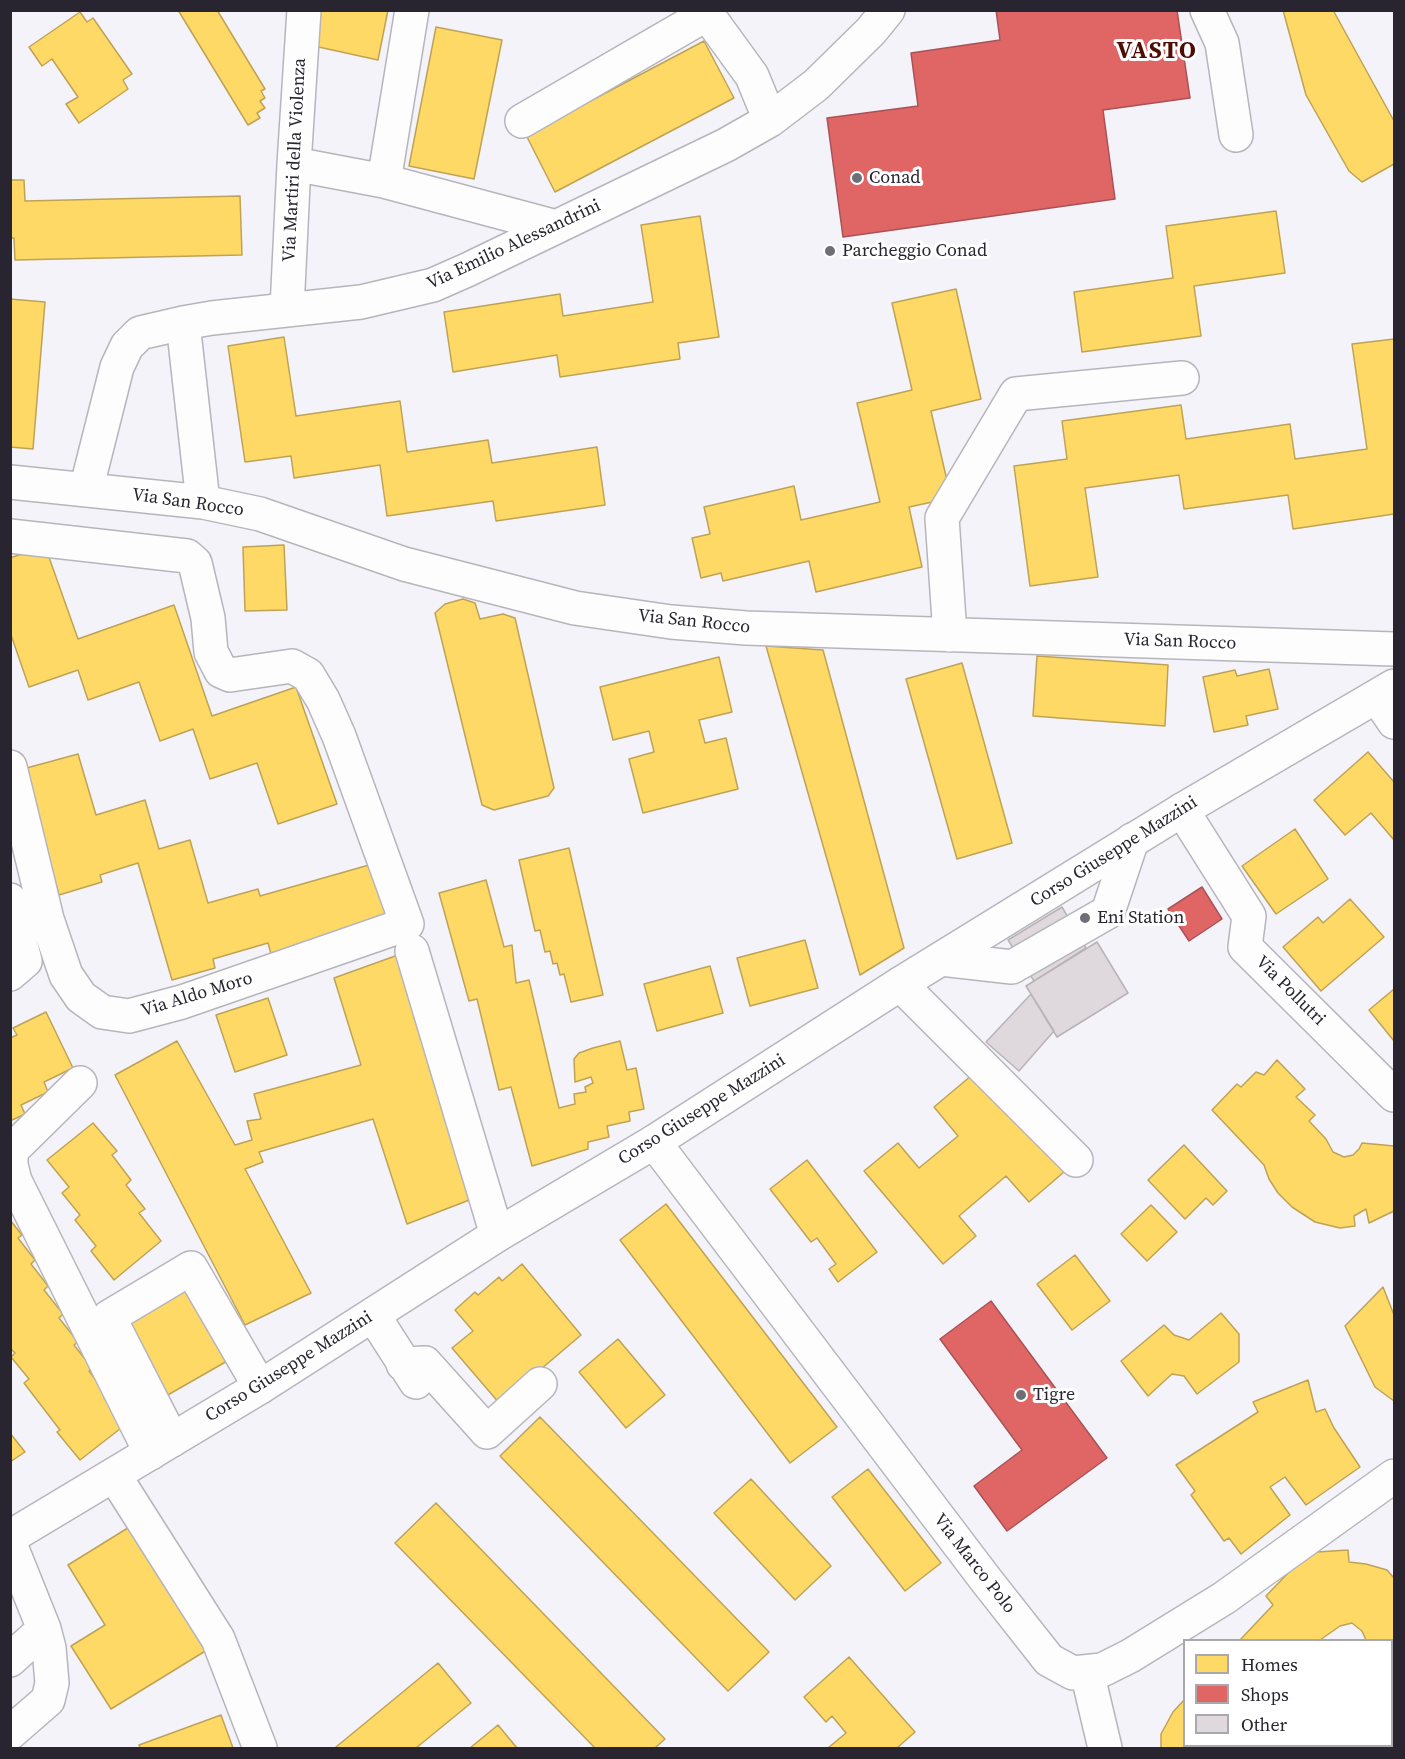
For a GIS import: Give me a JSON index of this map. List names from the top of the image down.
{
  "streets": {
    "street": [
      "Via Martiri della Violenza",
      "Via Emilio Alessandrini",
      "Via San Rocco",
      "Corso Giuseppe Mazzini",
      "Via Pollutri",
      "Via Aldo Moro",
      "Via Marco Polo"
    ]
  },
  "crossings": [
    ["Via Martiri della Violenza", "Via Emilio Alessandrini"],
    ["Via Emilio Alessandrini", "Via San Rocco"],
    ["Corso Giuseppe Mazzini", "Via Pollutri"],
    ["Corso Giuseppe Mazzini", "Via Marco Polo"]
  ],
  "districts": ["VASTO"],
  "places": [
    "Conad",
    "Parcheggio Conad",
    "Eni Station",
    "Tigre"
  ],
  "legend": ["Homes", "Shops", "Other"]
}
